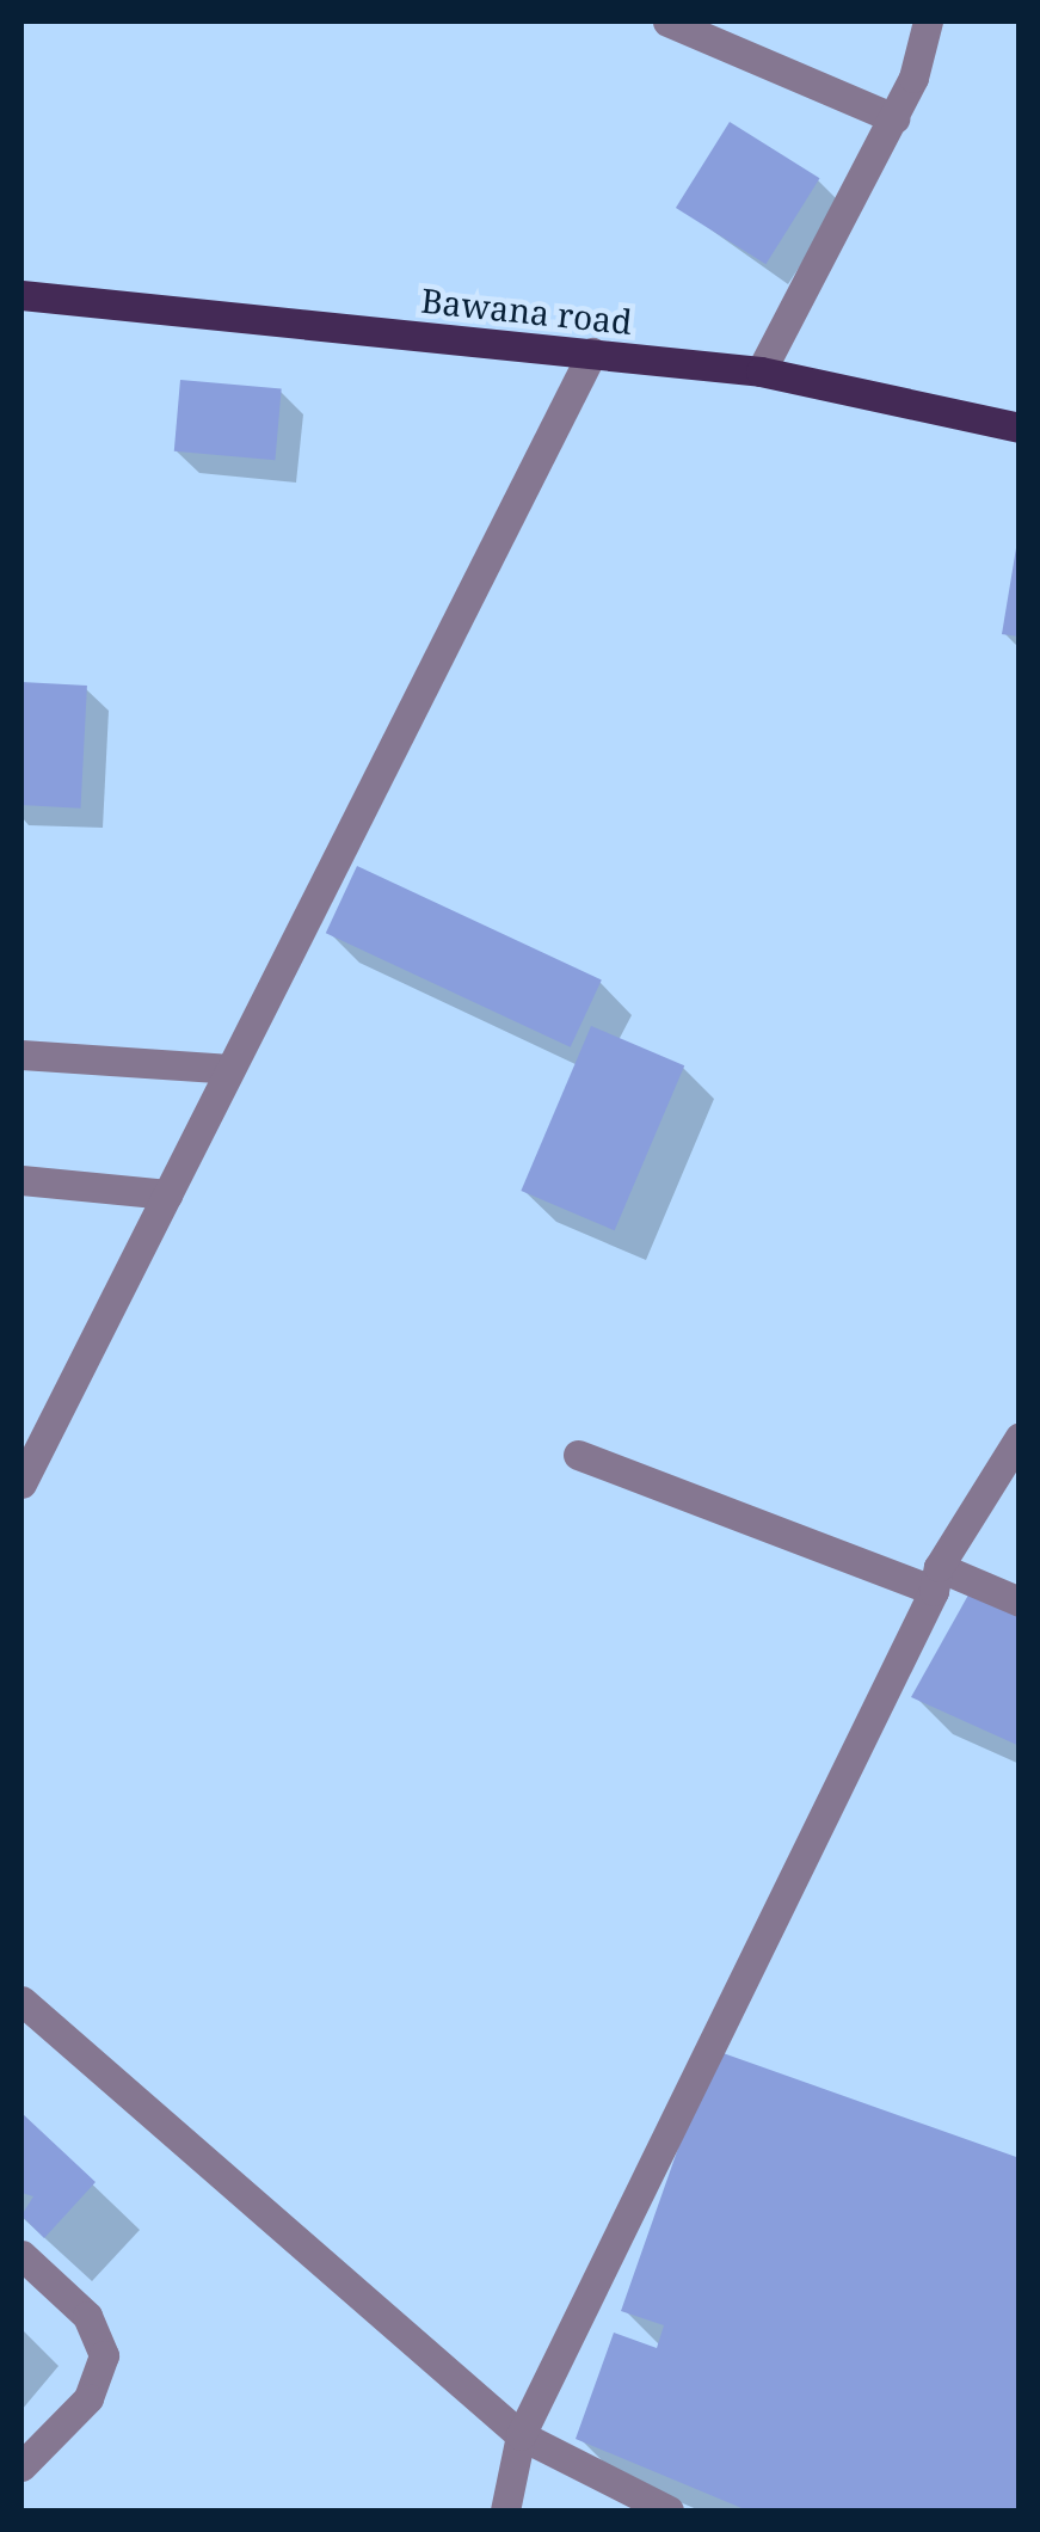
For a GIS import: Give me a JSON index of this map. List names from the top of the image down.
{
  "streets": {
    "main road": ["Bawana road"]
  }
}
